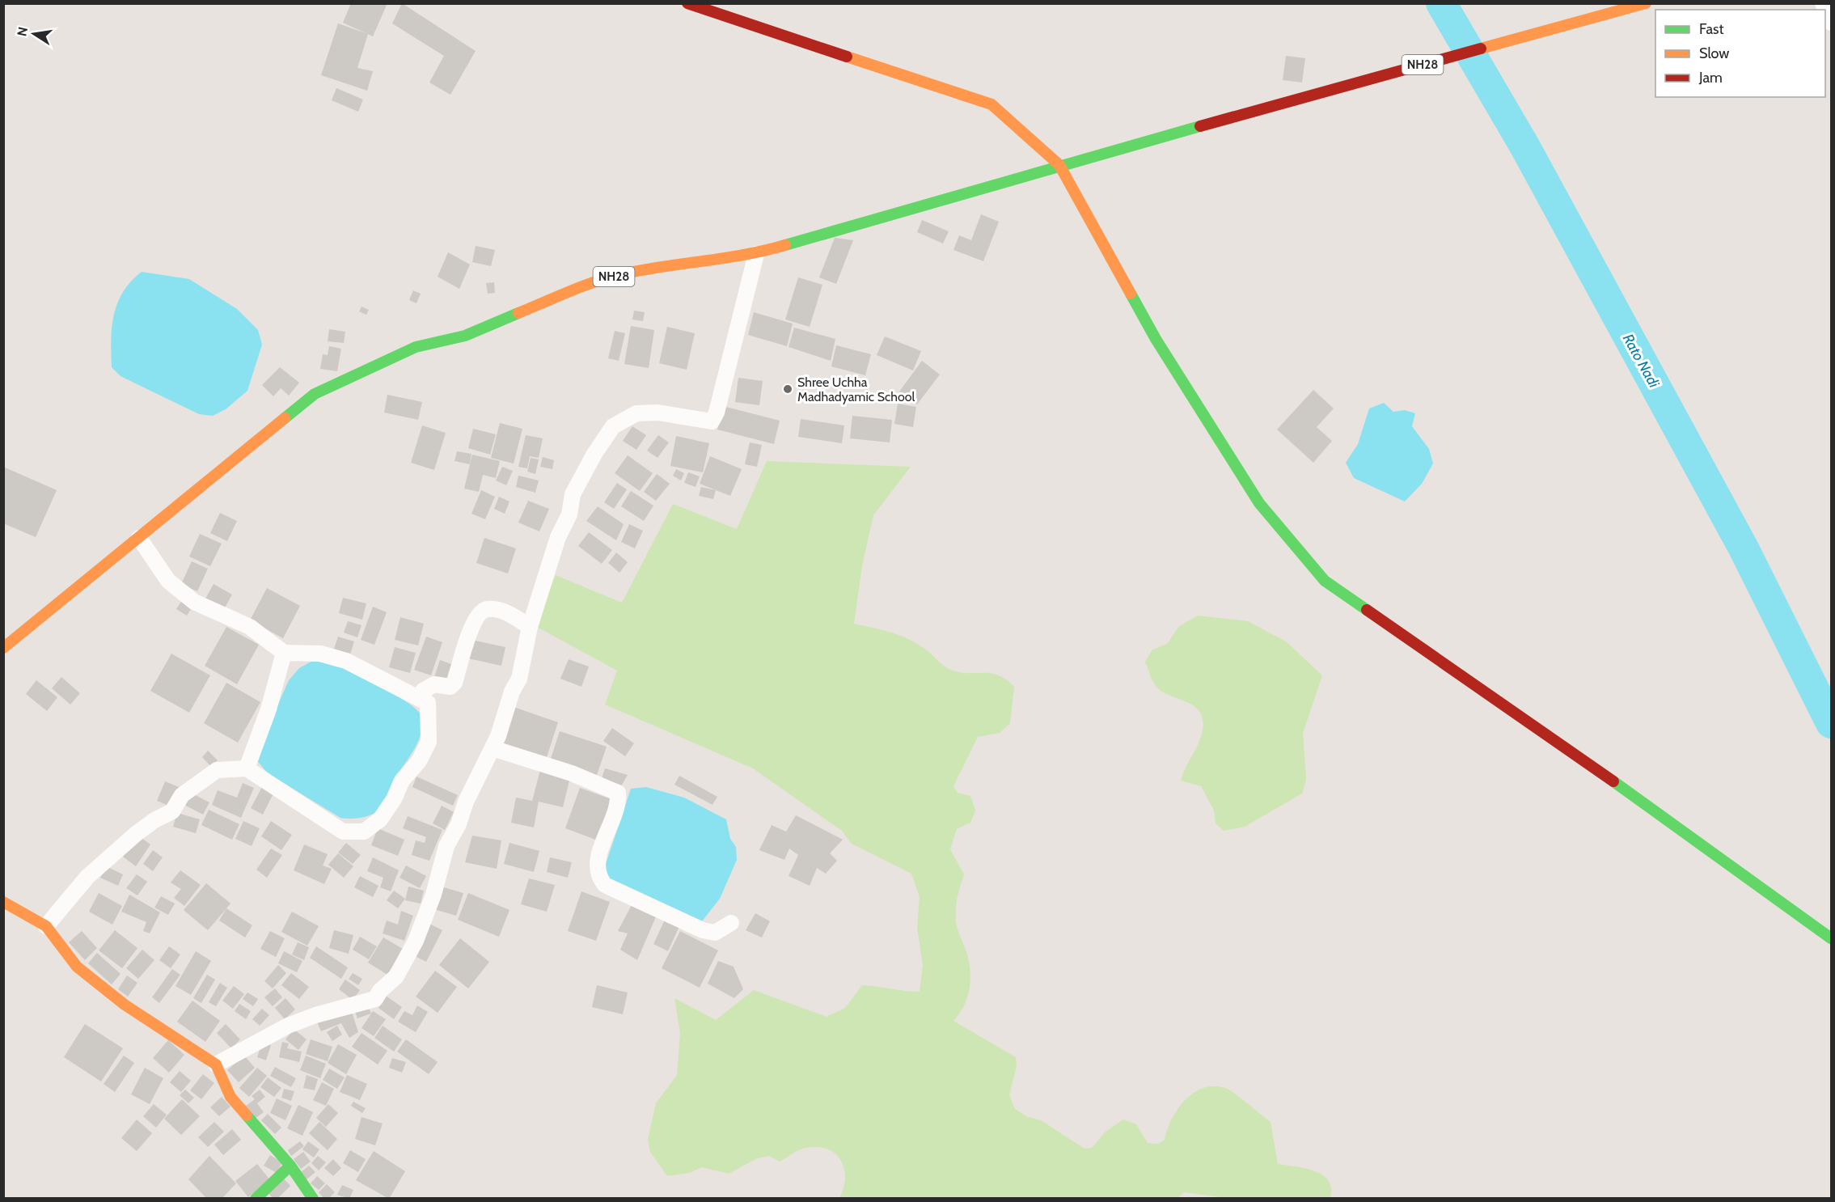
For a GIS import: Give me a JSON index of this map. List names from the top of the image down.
{
  "streets": {
    "street": ["NH28"]
  },
  "water": ["Rato Nadi"],
  "places": ["Shree Uchha Madhadyamic School"],
  "legend": ["Fast", "Slow", "Jam"],
  "north": "left"
}
